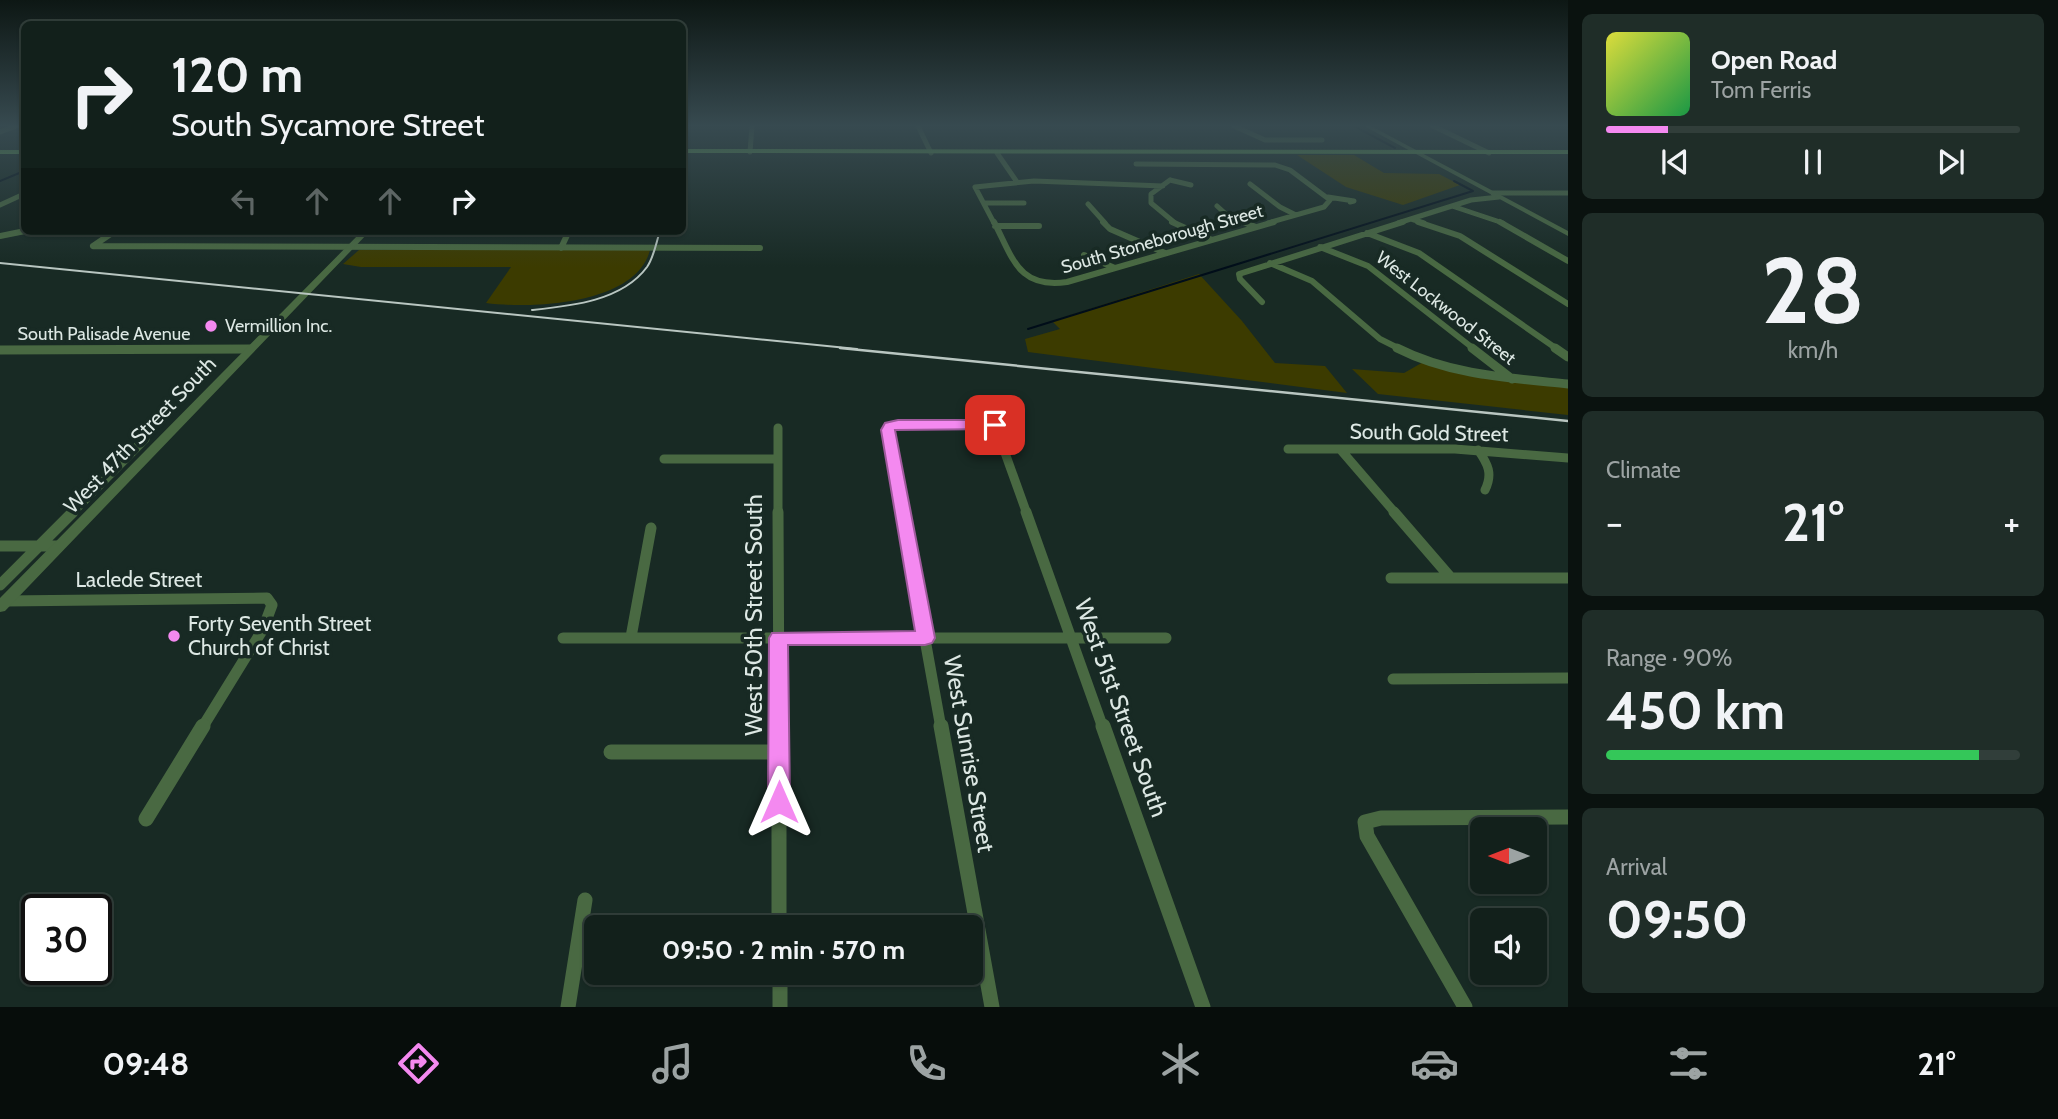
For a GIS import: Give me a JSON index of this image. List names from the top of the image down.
{
  "streets": {
    "street": [
      "South Stoneborough Street",
      "West Lockwood Street",
      "South Palisade Avenue",
      "South Gold Street",
      "West 47th Street South",
      "Laclede Street",
      "West 50th Street South",
      "West 51st Street South",
      "West Sunrise Street"
    ]
  },
  "crossings": [
    ["South Palisade Avenue", "West 47th Street South"],
    ["West 47th Street South", "Laclede Street"],
    ["West 51st Street South", "West Sunrise Street"]
  ],
  "places": ["Vermillion Inc.", "Forty Seventh Street Church of Christ"],
  "north": "left",
  "page": {
    "turn": ["120 m", "South Sycamore Street"],
    "song": ["Open Road", "Tom Ferris"],
    "tile": [
      ["28", "km/h"],
      "Climate",
      ["Range · 90%", "450 km"],
      ["Arrival", "09:50"]
    ],
    "heat": ["−", "21°", "+"],
    "limit": "30",
    "trip": "09:50 · 2 min · 570 m",
    "tabs": ["09:48", "21°"]
  }
}
